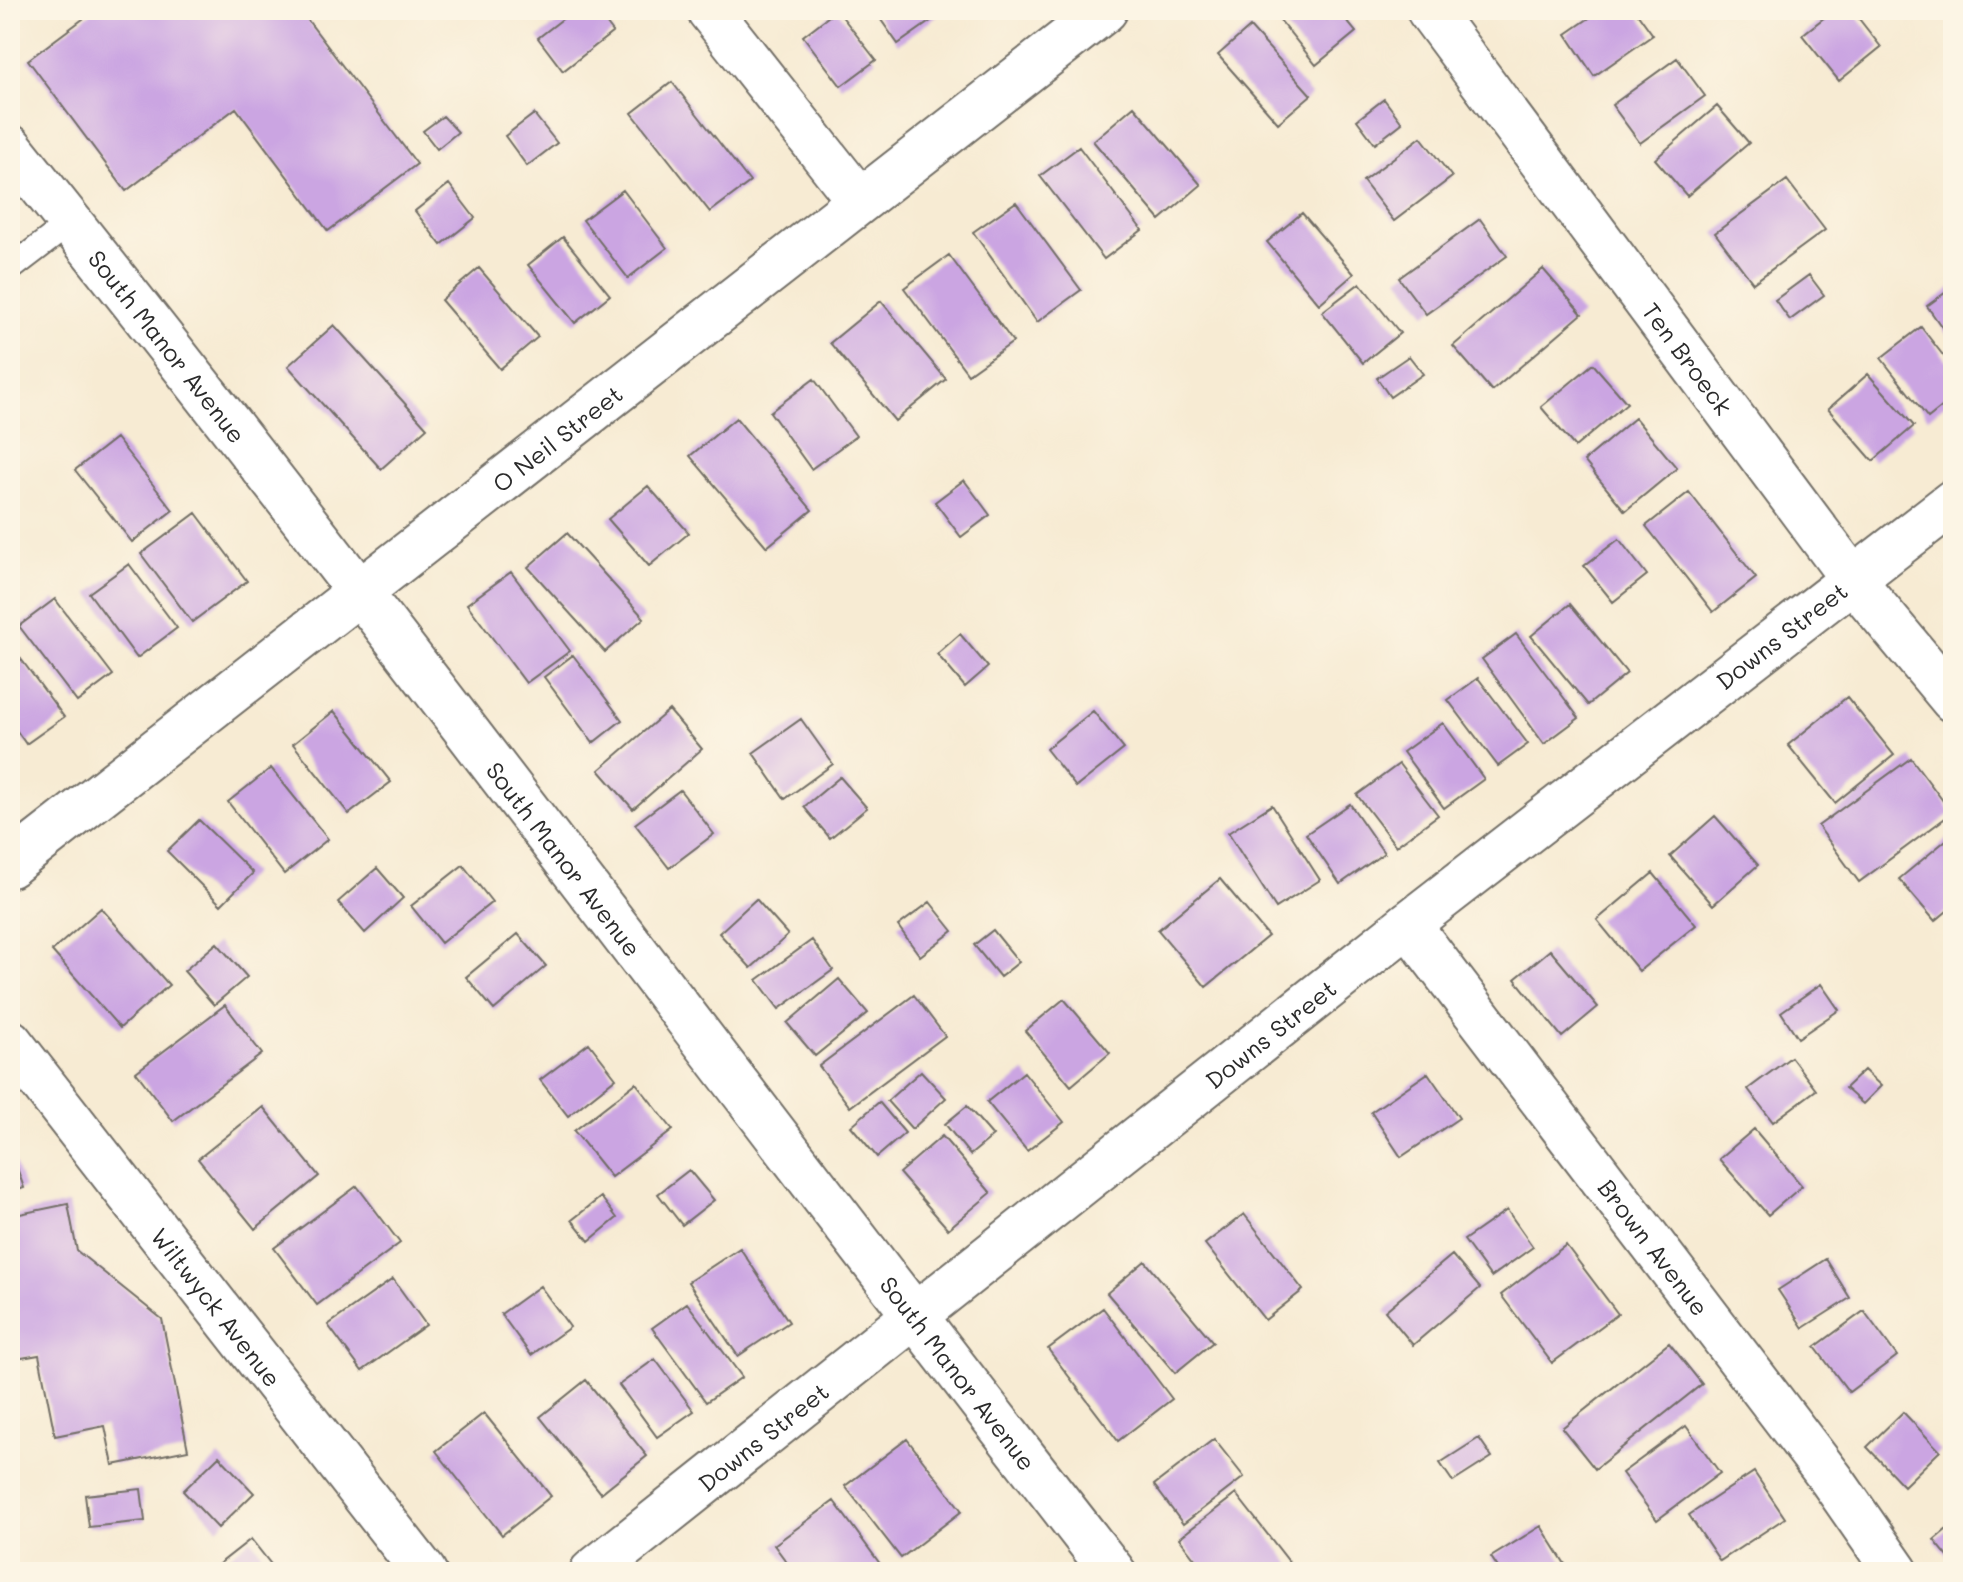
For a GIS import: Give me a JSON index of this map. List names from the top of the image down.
{
  "streets": {
    "street": [
      "South Manor Avenue",
      "Ten Broeck",
      "O Neil Street",
      "Downs Street",
      "Brown Avenue",
      "Wiltwyck Avenue"
    ]
  },
  "crossings": [
    ["South Manor Avenue", "O Neil Street"],
    ["South Manor Avenue", "Downs Street"],
    ["Ten Broeck", "Downs Street"],
    ["Downs Street", "Brown Avenue"]
  ]
}
